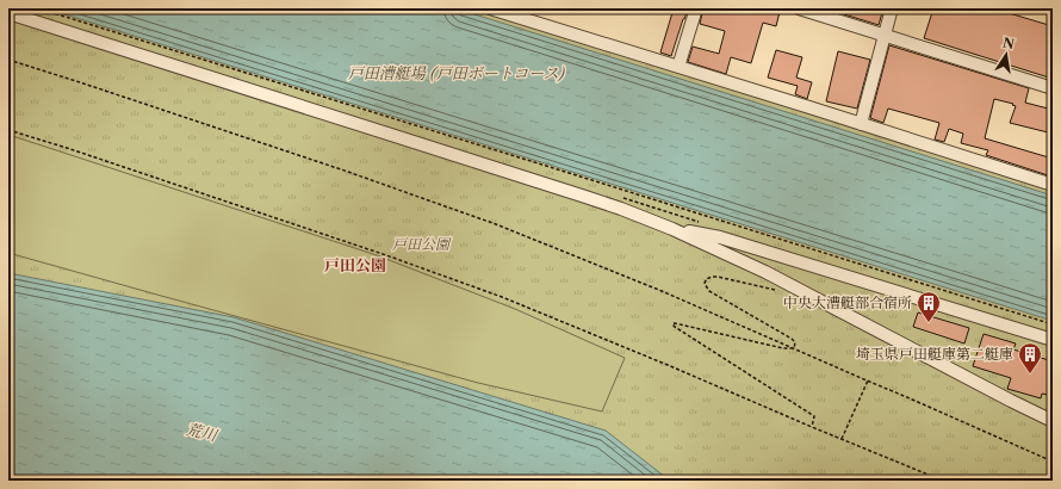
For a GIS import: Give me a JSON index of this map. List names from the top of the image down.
{
  "districts": ["戸田公園"],
  "water": ["戸田漕艇場 (戸田ボートコース)", "荒川"],
  "parks": ["戸田公園"],
  "places": {
    "building": ["中央大漕艇部合宿所", "埼玉県戸田艇庫第二艇庫"]
  },
  "north": "top"
}
